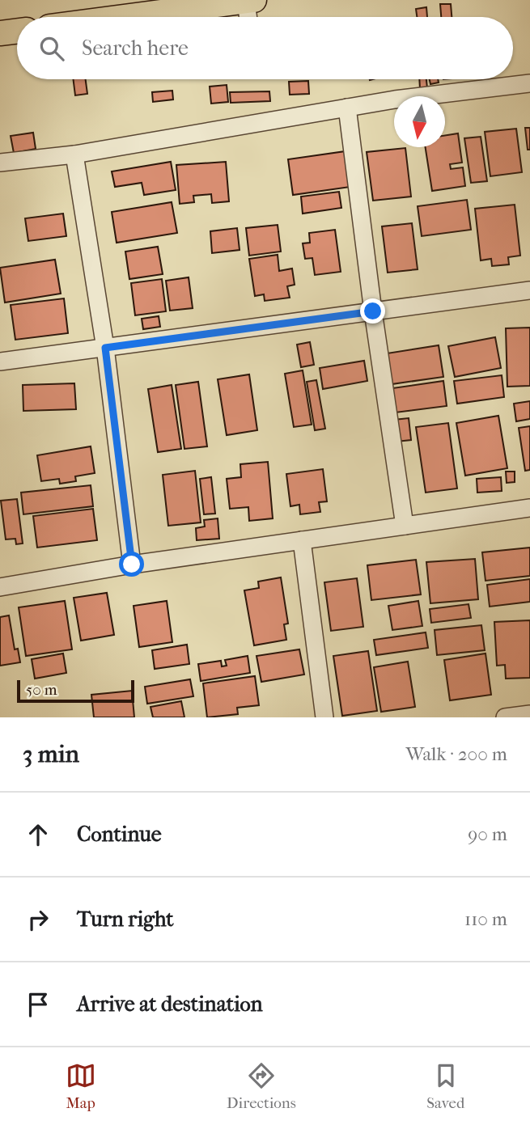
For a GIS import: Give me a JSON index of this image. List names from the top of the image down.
{
  "scale_bar": "50 m",
  "north": "bottom",
  "page": {
    "search": "Search here",
    "scale": "50 m",
    "heading": ["3 min", "Walk · 200 m"],
    "list": [
      ["Continue", "90 m"],
      ["Turn right", "110 m"],
      "Arrive at destination"
    ],
    "nav": ["Map", "Directions", "Saved"]
  }
}
